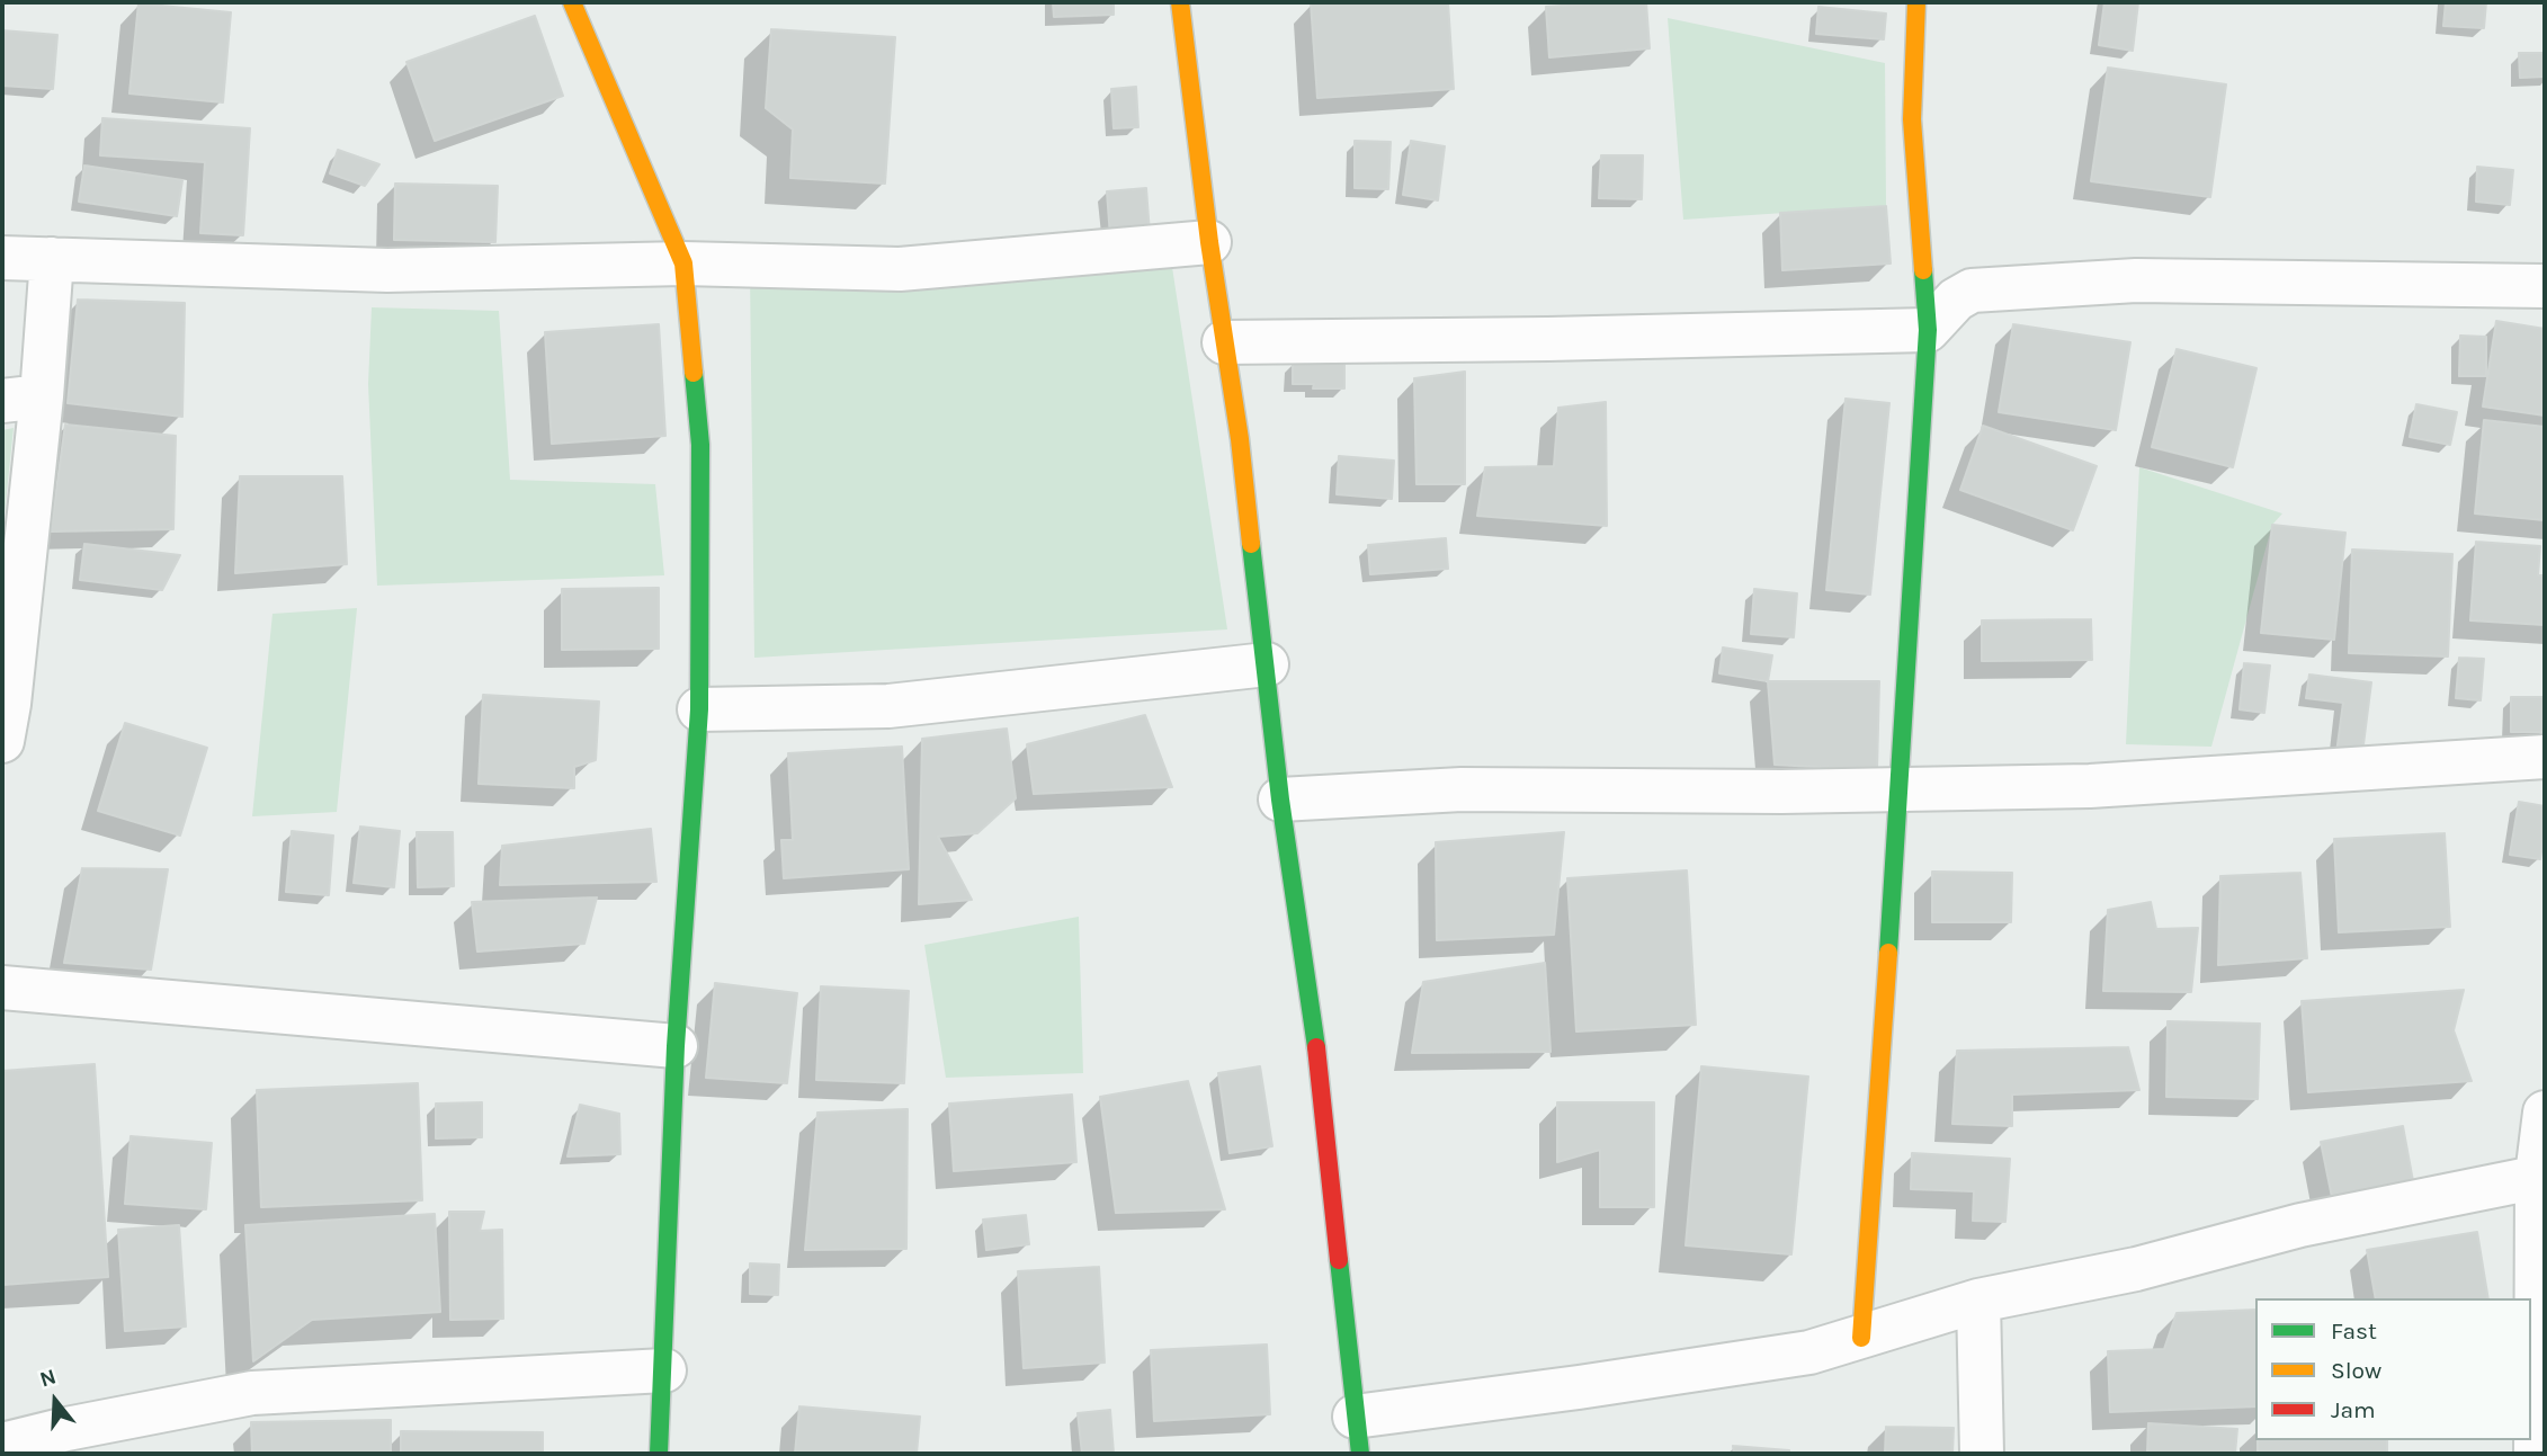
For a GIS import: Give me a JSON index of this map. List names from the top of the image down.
{
  "legend": ["Fast", "Slow", "Jam"],
  "north": "top"
}
